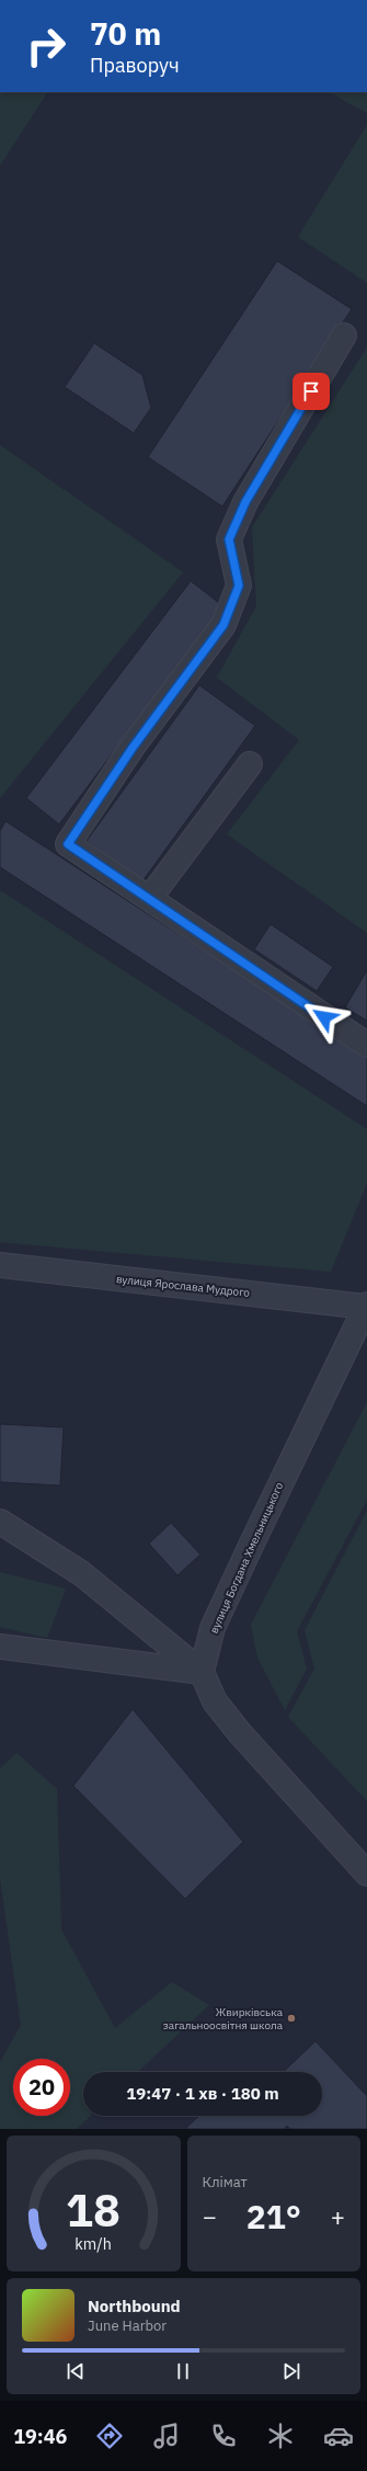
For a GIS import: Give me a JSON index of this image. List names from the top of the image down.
{
  "streets": {
    "street": ["вулиця Ярослава Мудрого", "вулиця Богдана Хмельницького"]
  },
  "crossings": [
    ["вулиця Ярослава Мудрого", "вулиця Богдана Хмельницького"]
  ],
  "places": ["Жвирківська загальноосвітня школа"],
  "page": {
    "turn": ["70 m", "Праворуч"],
    "limit": "20",
    "trip": "19:47 · 1 хв · 180 m",
    "tile": "Клімат",
    "heat": ["−", "21°", "+"],
    "song": ["Northbound", "June Harbor"],
    "tabs": "19:46",
    "gauge": ["18", "km/h"]
  }
}
